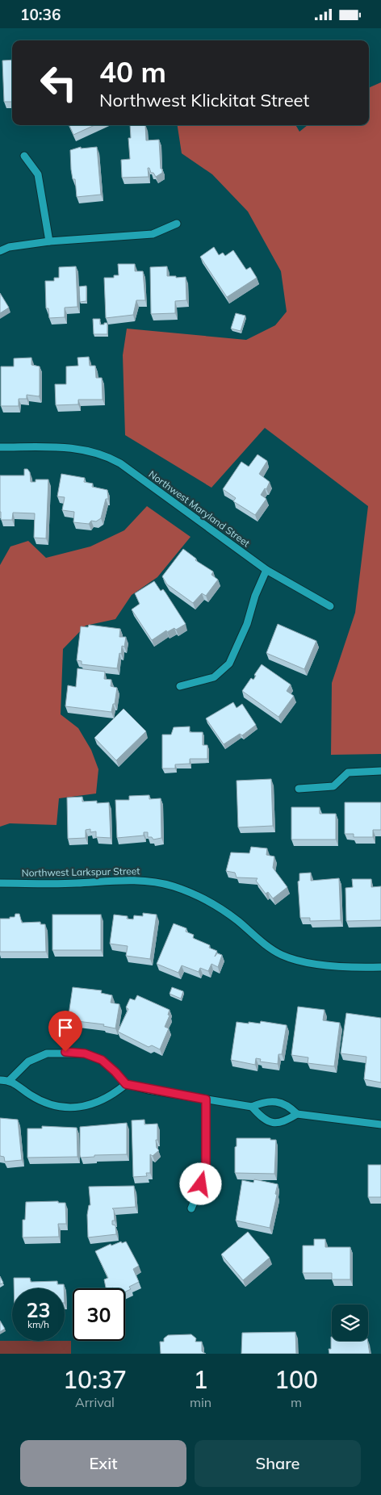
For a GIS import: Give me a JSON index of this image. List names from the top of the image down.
{
  "streets": {
    "street": ["Northwest Maryland Street", "Northwest Larkspur Street"]
  },
  "page": {
    "status": "10:36",
    "turn": ["40 m", "Northwest Klickitat Street"],
    "speed": "23 km/h",
    "limit": "30",
    "eta": [
      "10:37",
      "Arrival",
      "1",
      "min",
      "100",
      "m"
    ],
    "buttons": ["Exit", "Share"]
  }
}
